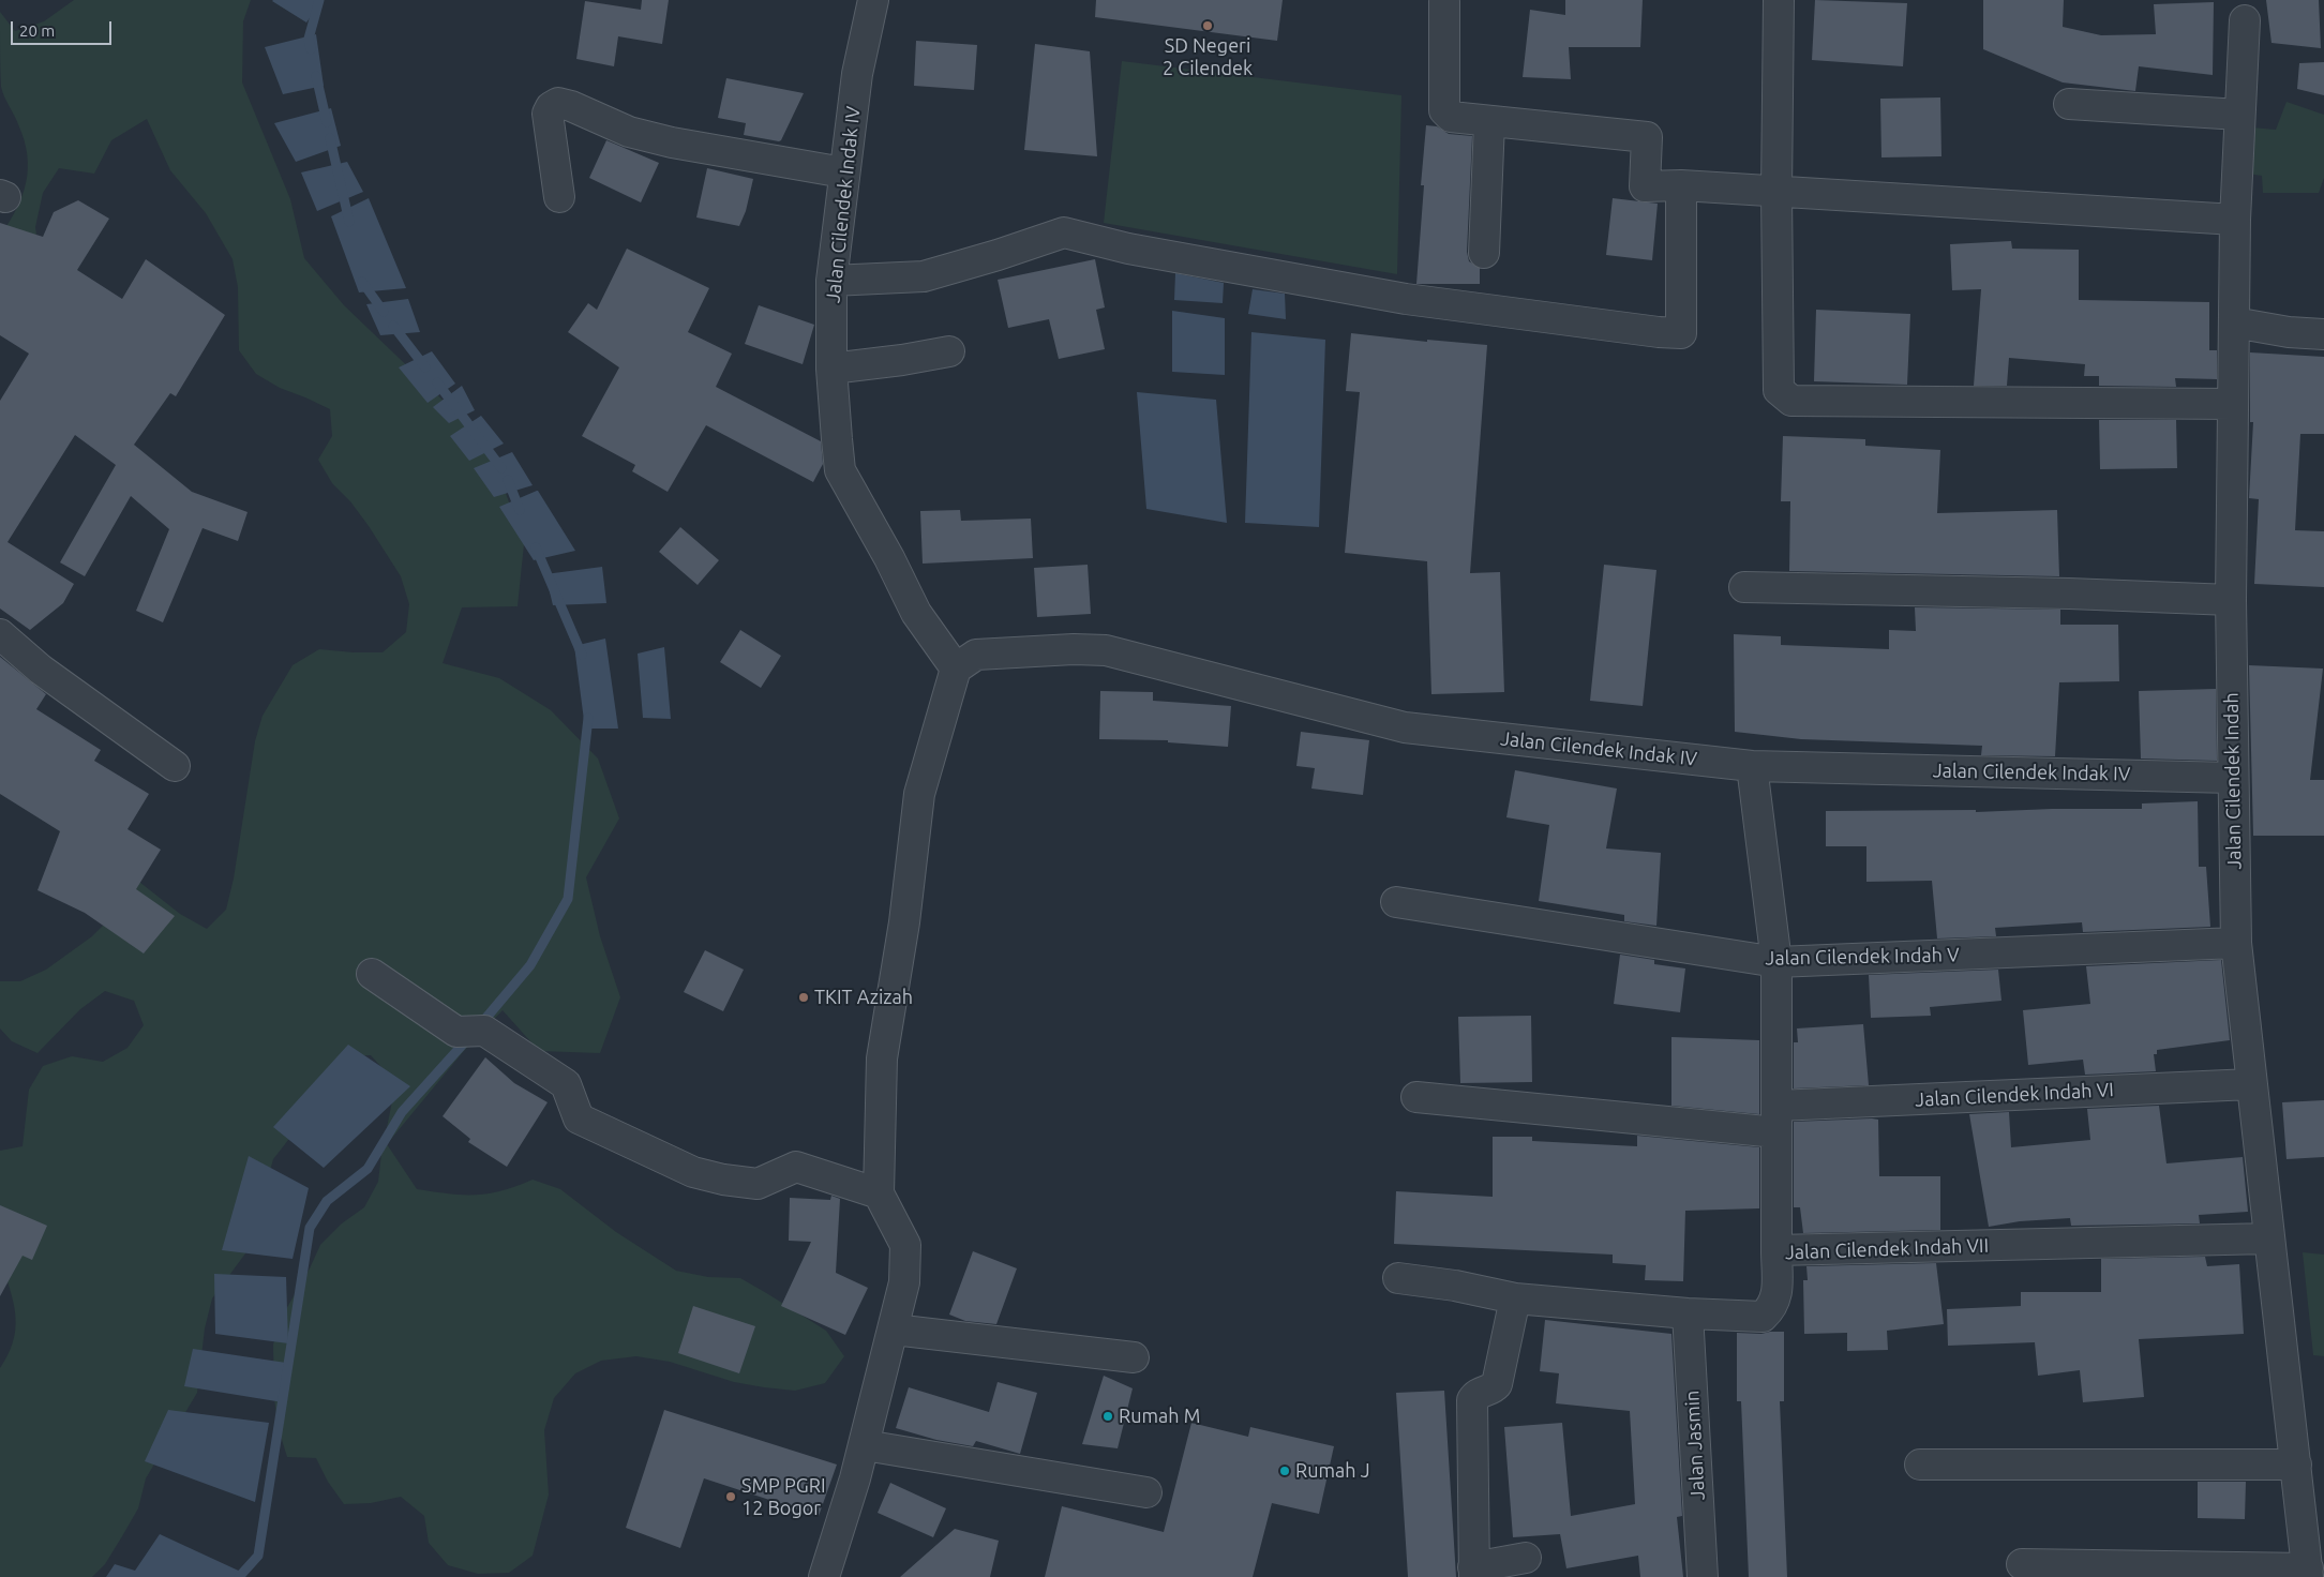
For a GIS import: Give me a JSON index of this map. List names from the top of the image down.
{
  "streets": {
    "street": [
      "Jalan Cilendek Indak IV",
      "Jalan Cilendek Indah",
      "Jalan Cilendek Indah V",
      "Jalan Cilendek Indah VI",
      "Jalan Cilendek Indah VII",
      "Jalan Jasmin"
    ]
  },
  "crossings": [
    ["Jalan Cilendek Indak IV", "Jalan Cilendek Indah"],
    ["Jalan Cilendek Indah", "Jalan Cilendek Indah V"],
    ["Jalan Cilendek Indah", "Jalan Cilendek Indah VI"],
    ["Jalan Cilendek Indah", "Jalan Cilendek Indah VII"],
    ["Jalan Cilendek Indah VII", "Jalan Jasmin"]
  ],
  "places": [
    "SD Negeri 2 Cilendek",
    "TKIT Azizah",
    "Rumah M",
    "Rumah J",
    "SMP PGRI 12 Bogor"
  ],
  "scale_bar": "20 m"
}
